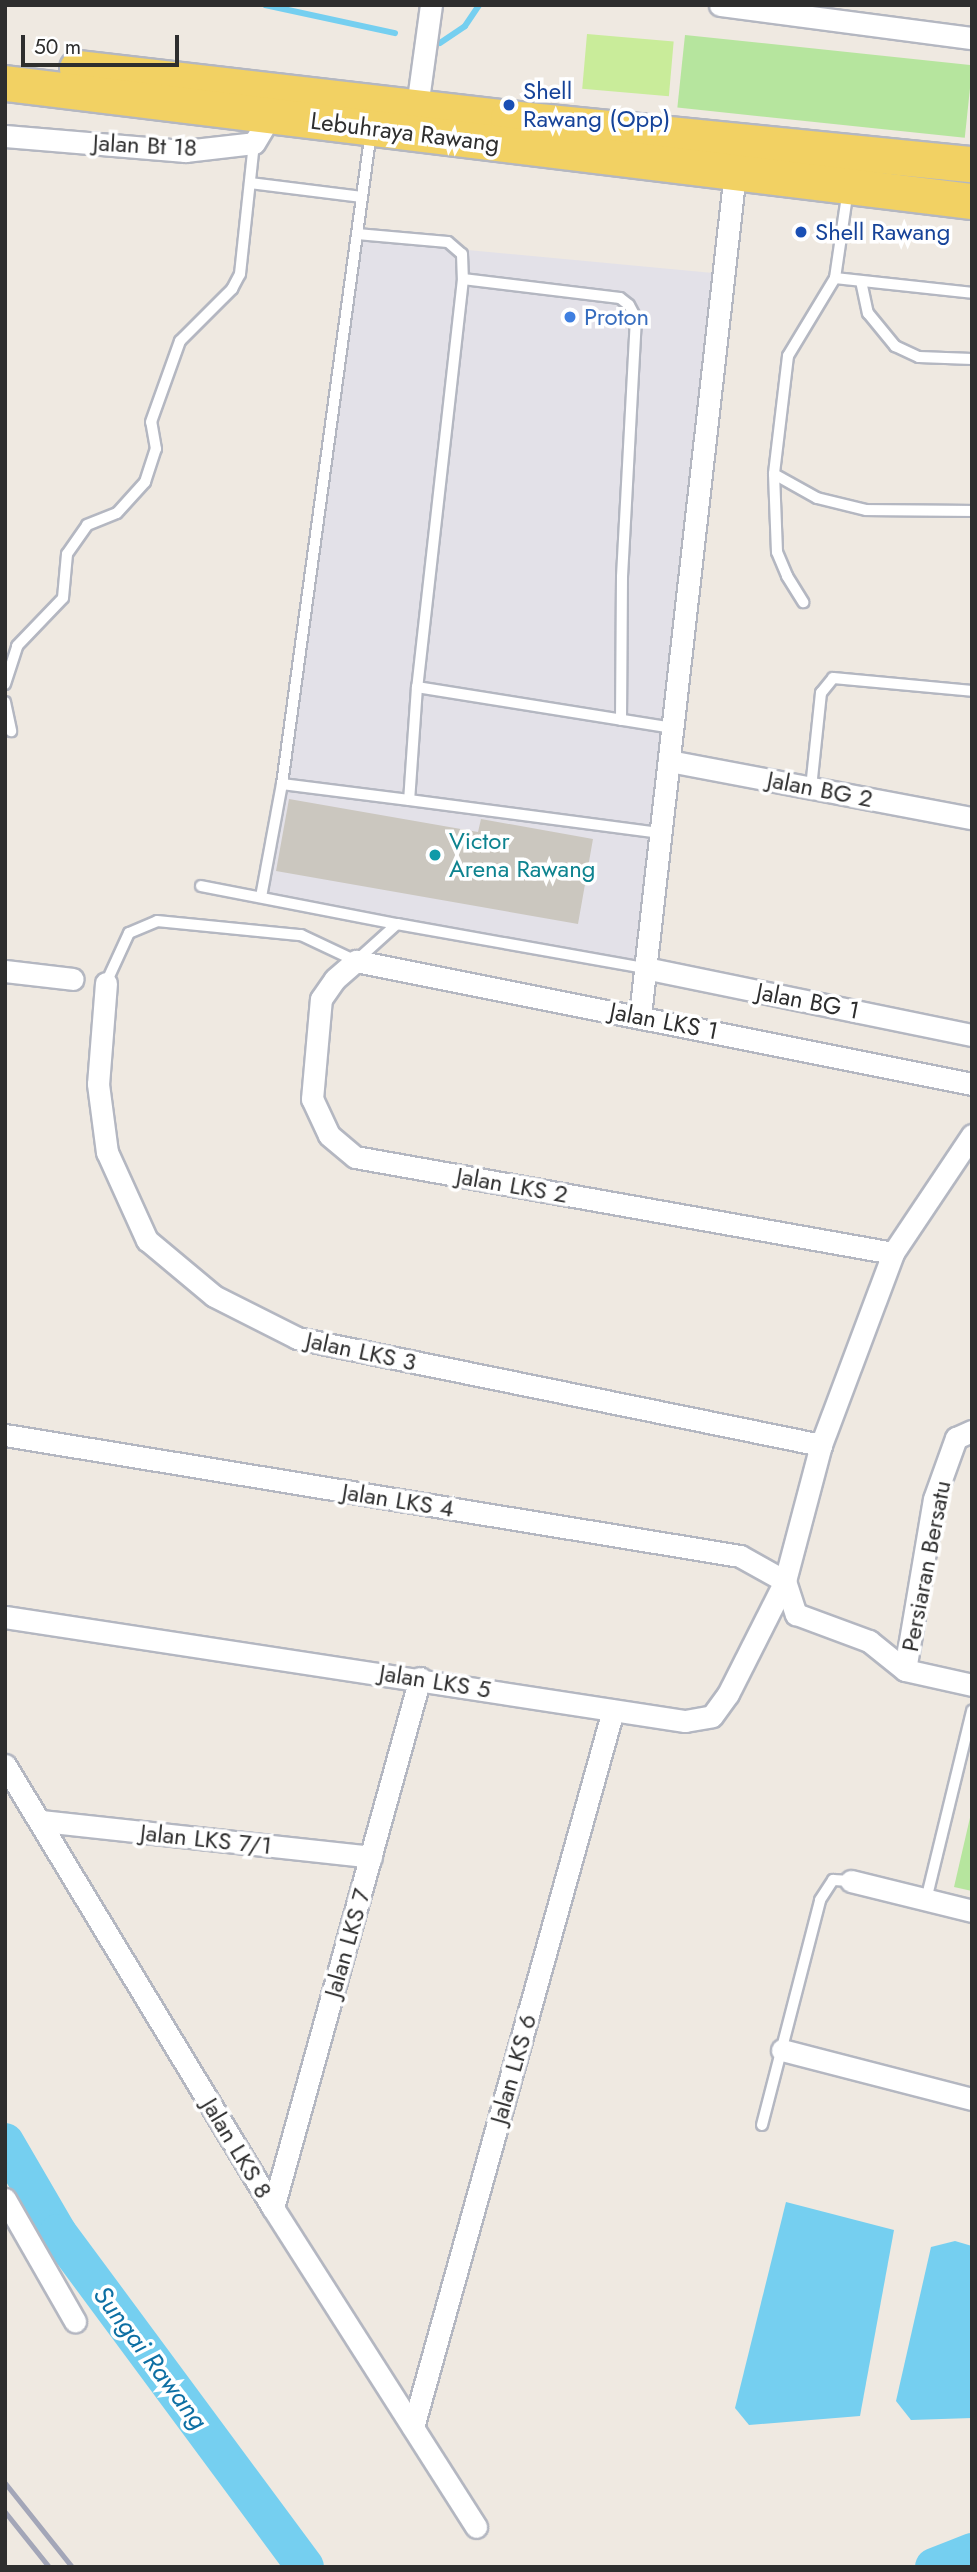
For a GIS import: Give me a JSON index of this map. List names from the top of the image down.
{
  "streets": {
    "main road": ["Lebuhraya Rawang"],
    "street": [
      "Jalan Bt 18",
      "Jalan BG 2",
      "Jalan BG 1",
      "Jalan LKS 1",
      "Jalan LKS 2",
      "Jalan LKS 3",
      "Jalan LKS 4",
      "Persiaran Bersatu",
      "Jalan LKS 5",
      "Jalan LKS 7/1",
      "Jalan LKS 7",
      "Jalan LKS 6",
      "Jalan LKS 8"
    ]
  },
  "crossings": [
    ["Lebuhraya Rawang", "Jalan Bt 18"],
    ["Jalan LKS 1", "Jalan LKS 2"],
    ["Jalan LKS 4", "Jalan LKS 5"],
    ["Jalan LKS 5", "Jalan LKS 7"],
    ["Jalan LKS 5", "Jalan LKS 6"],
    ["Jalan LKS 7/1", "Jalan LKS 7"],
    ["Jalan LKS 7/1", "Jalan LKS 8"],
    ["Jalan LKS 7", "Jalan LKS 8"],
    ["Jalan LKS 6", "Jalan LKS 8"]
  ],
  "water": ["Sungai Rawang"],
  "places": [
    "Shell Rawang (Opp)",
    "Shell Rawang",
    "Proton",
    "Victor Arena Rawang"
  ],
  "scale_bar": "50 m"
}
